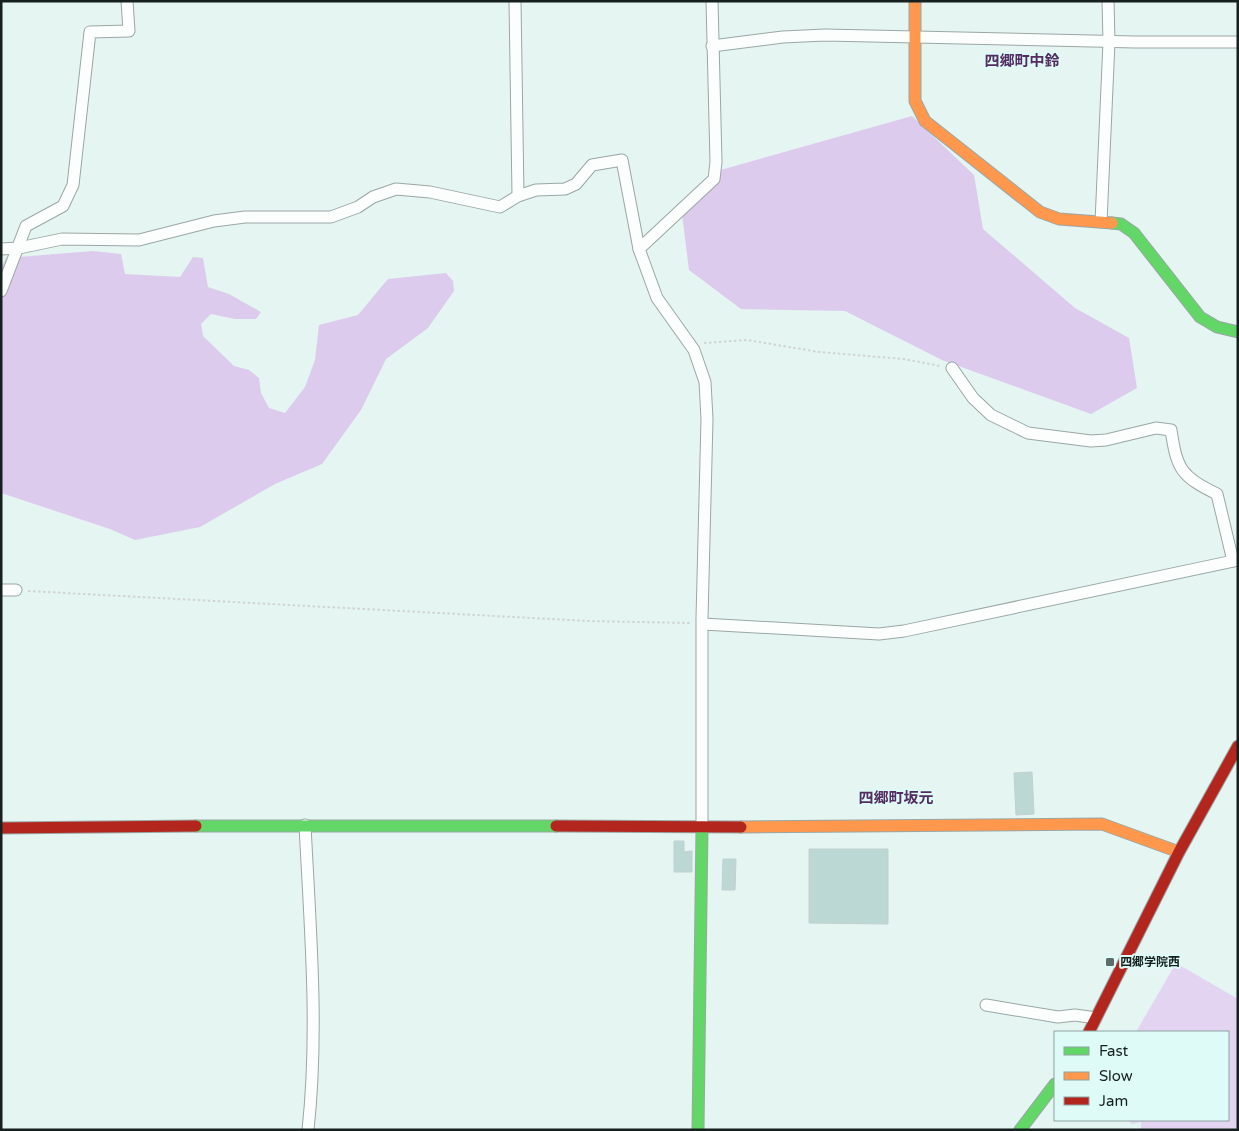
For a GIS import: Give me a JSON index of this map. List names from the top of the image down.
{
  "districts": ["四郷町中鈴", "四郷町坂元"],
  "places": {
    "transit": ["四郷学院西"]
  },
  "legend": ["Fast", "Slow", "Jam"]
}
